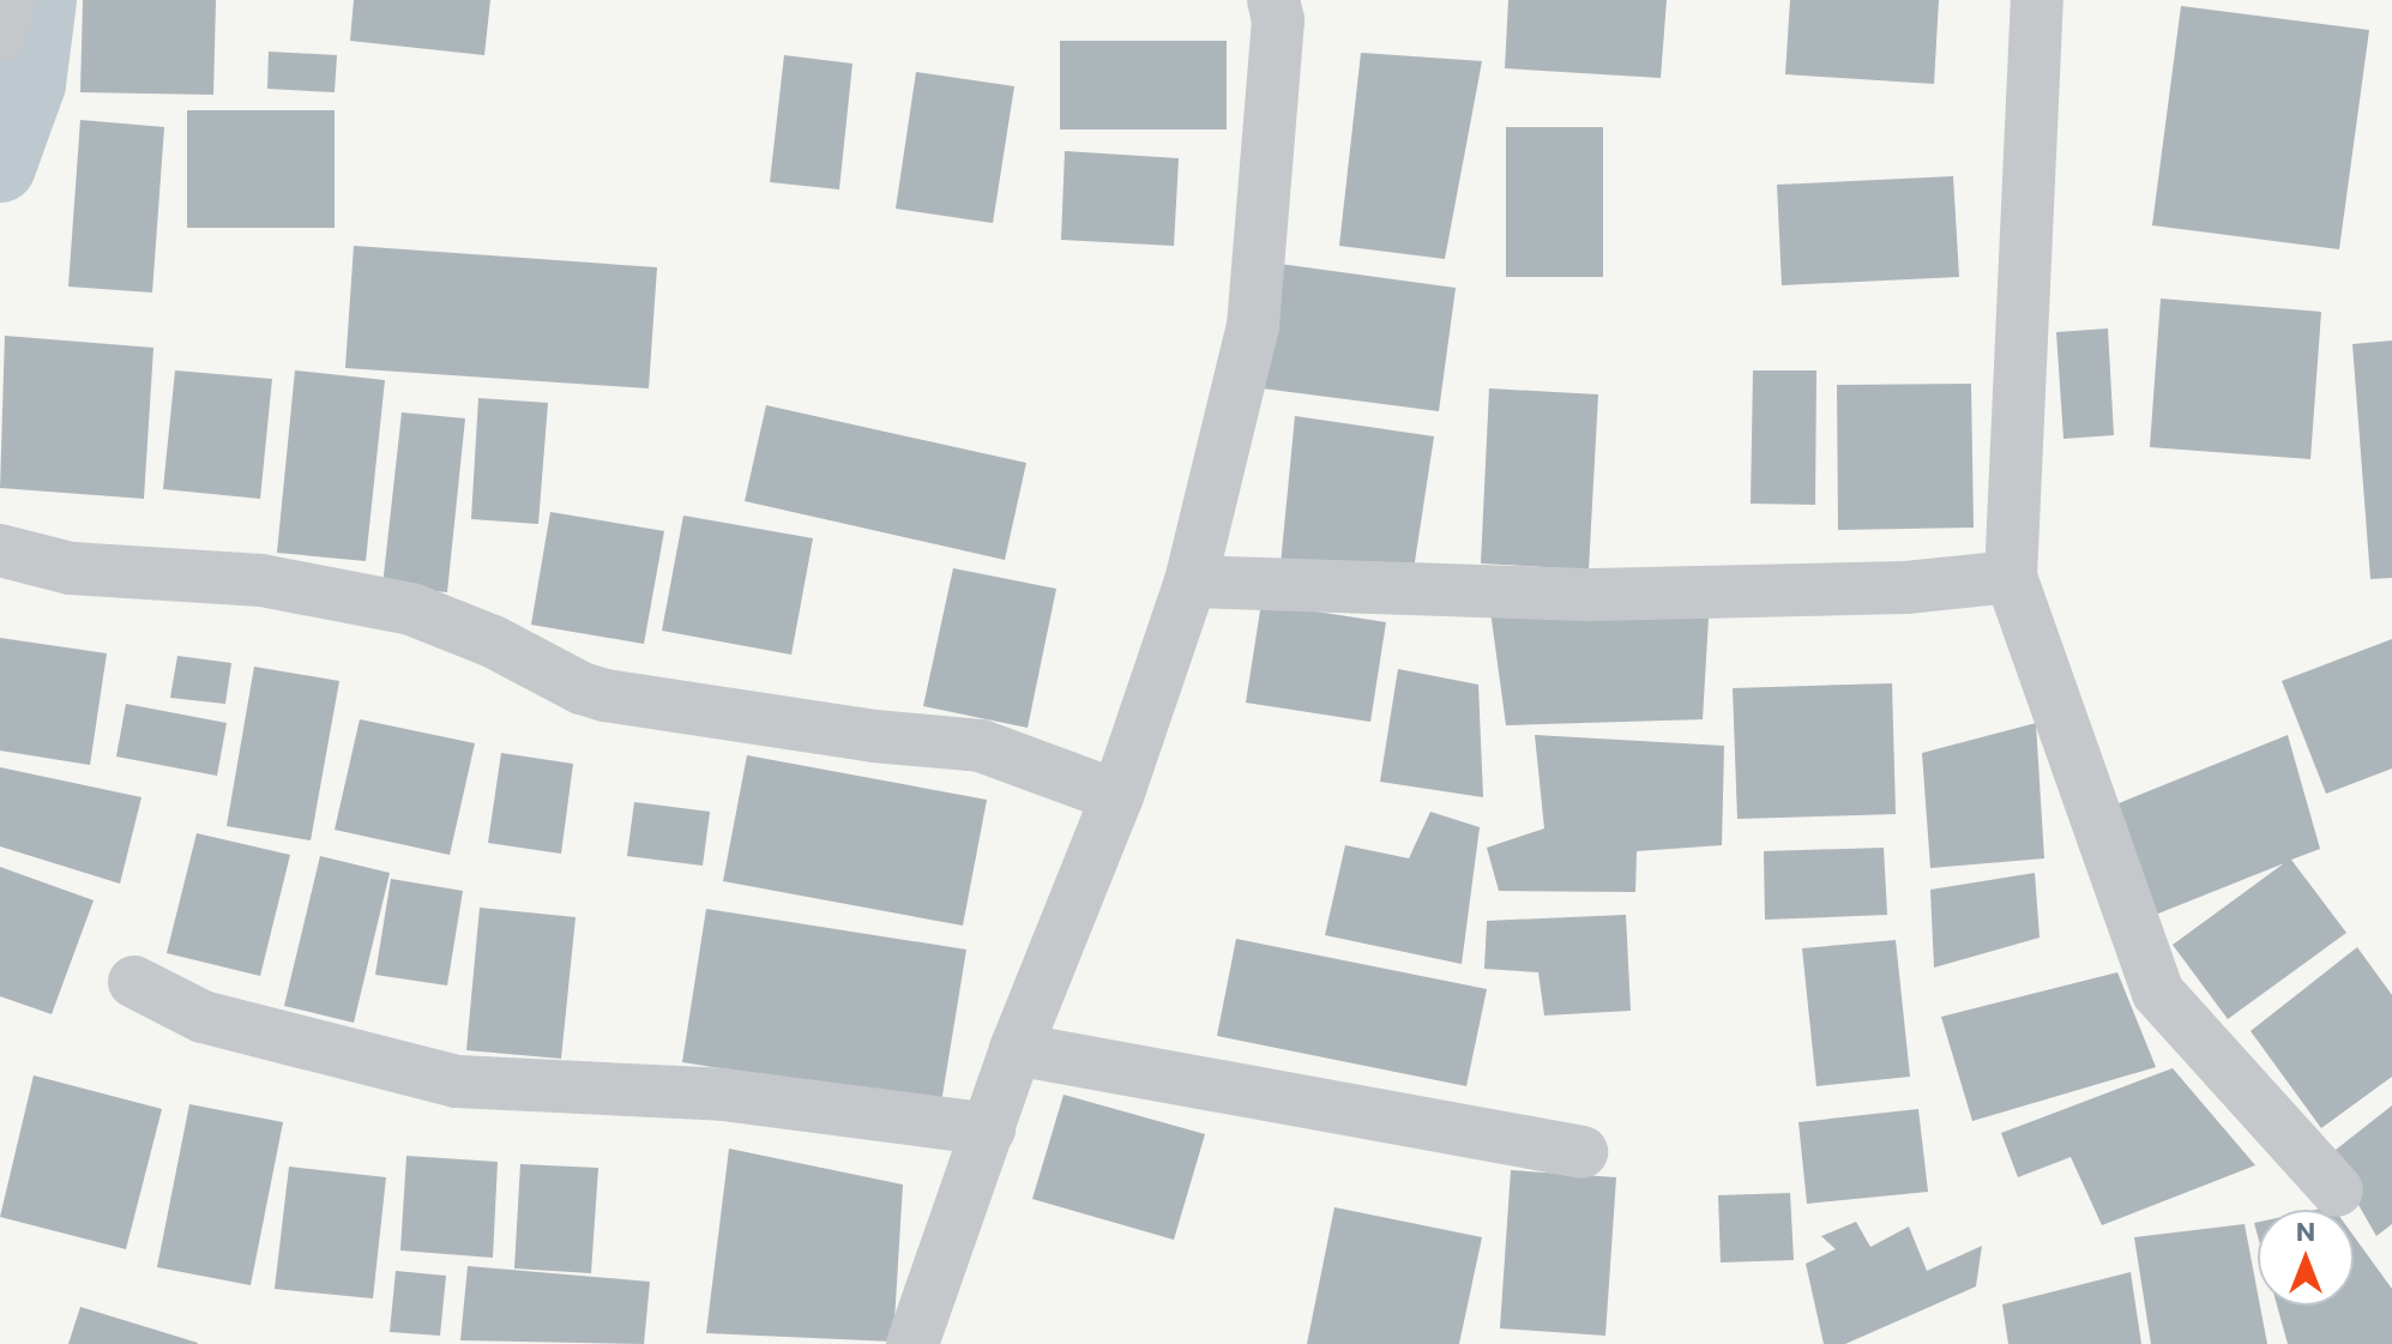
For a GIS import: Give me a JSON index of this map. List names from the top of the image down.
{
  "north": "top"
}
